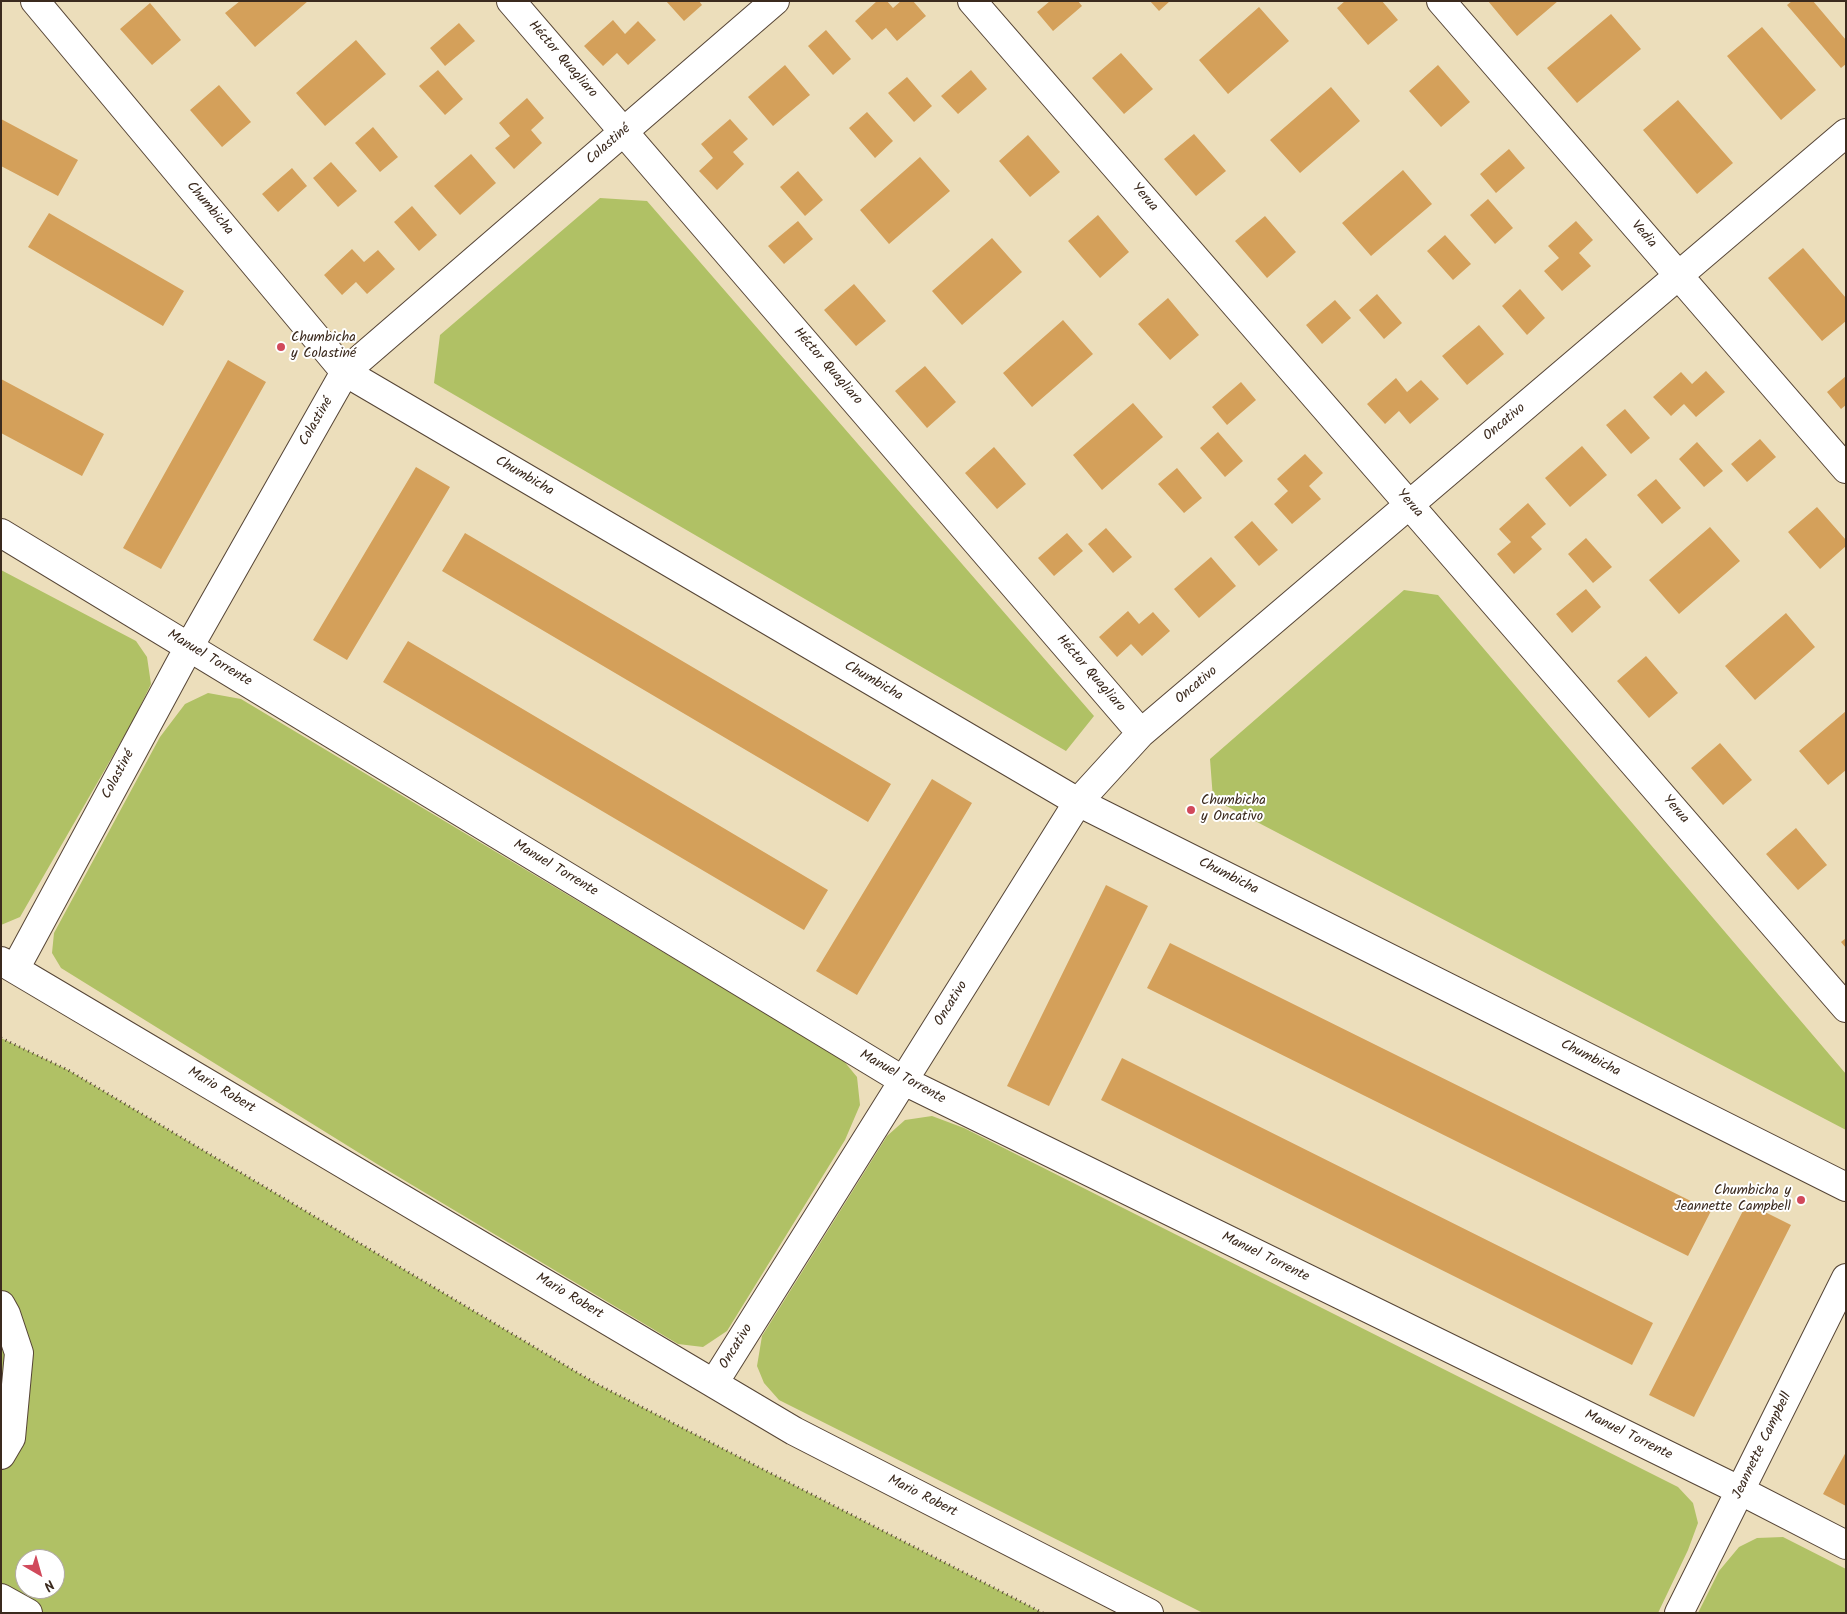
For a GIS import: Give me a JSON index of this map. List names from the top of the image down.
{
  "streets": {
    "main road": [
      "Héctor Quagliaro",
      "Colastiné",
      "Yerua",
      "Chumbicha",
      "Vedia",
      "Oncativo",
      "Manuel Torrente",
      "Mario Robert",
      "Jeannette Campbell"
    ]
  },
  "crossings": [
    ["Héctor Quagliaro", "Colastiné"],
    ["Héctor Quagliaro", "Oncativo"],
    ["Colastiné", "Chumbicha"],
    ["Colastiné", "Manuel Torrente"],
    ["Colastiné", "Mario Robert"],
    ["Yerua", "Oncativo"],
    ["Chumbicha", "Oncativo"],
    ["Vedia", "Oncativo"],
    ["Oncativo", "Manuel Torrente"],
    ["Oncativo", "Mario Robert"],
    ["Manuel Torrente", "Jeannette Campbell"]
  ],
  "places": ["Chumbicha y Colastiné", "Chumbicha y Oncativo", "Chumbicha y Jeannette Campbell"],
  "north": "bottom right"
}
